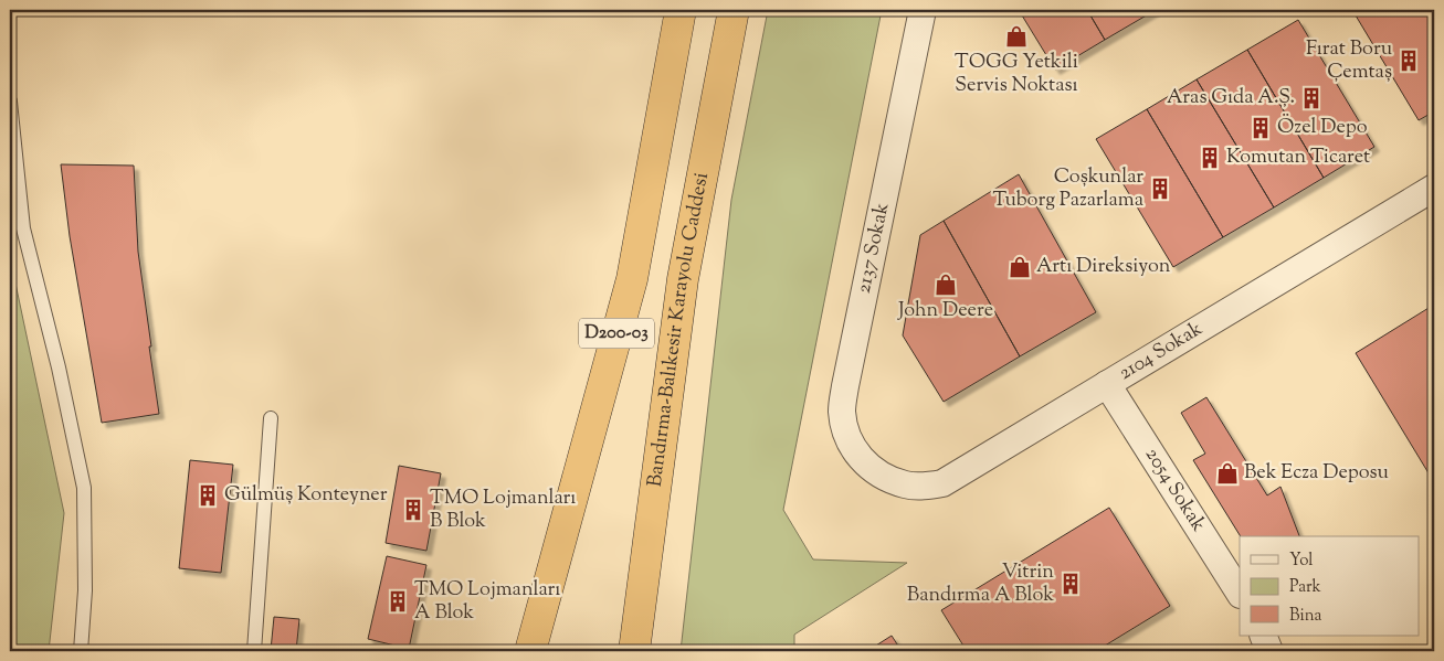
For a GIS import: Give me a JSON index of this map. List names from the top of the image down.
{
  "streets": {
    "highway": ["Bandırma-Balıkesir Karayolu Caddesi", "D200-03"],
    "street": ["2137 Sokak", "2104 Sokak", "2054 Sokak"]
  },
  "crossings": [
    ["2137 Sokak", "2104 Sokak"],
    ["2104 Sokak", "2054 Sokak"]
  ],
  "places": {
    "shop": [
      "TOGG Yetkili Servis Noktası",
      "Artı Direksiyon",
      "John Deere",
      "Bek Ecza Deposu"
    ],
    "building": [
      "Fırat Boru Çemtaş",
      "Aras Gıda A.Ş.",
      "Özel Depo",
      "Komutan Ticaret",
      "Coşkunlar Tuborg Pazarlama",
      "Gülmüş Konteyner",
      "TMO Lojmanları B Blok",
      "Vitrin Bandırma A Blok",
      "TMO Lojmanları A Blok"
    ]
  },
  "legend": ["Yol", "Park", "Bina"]
}
